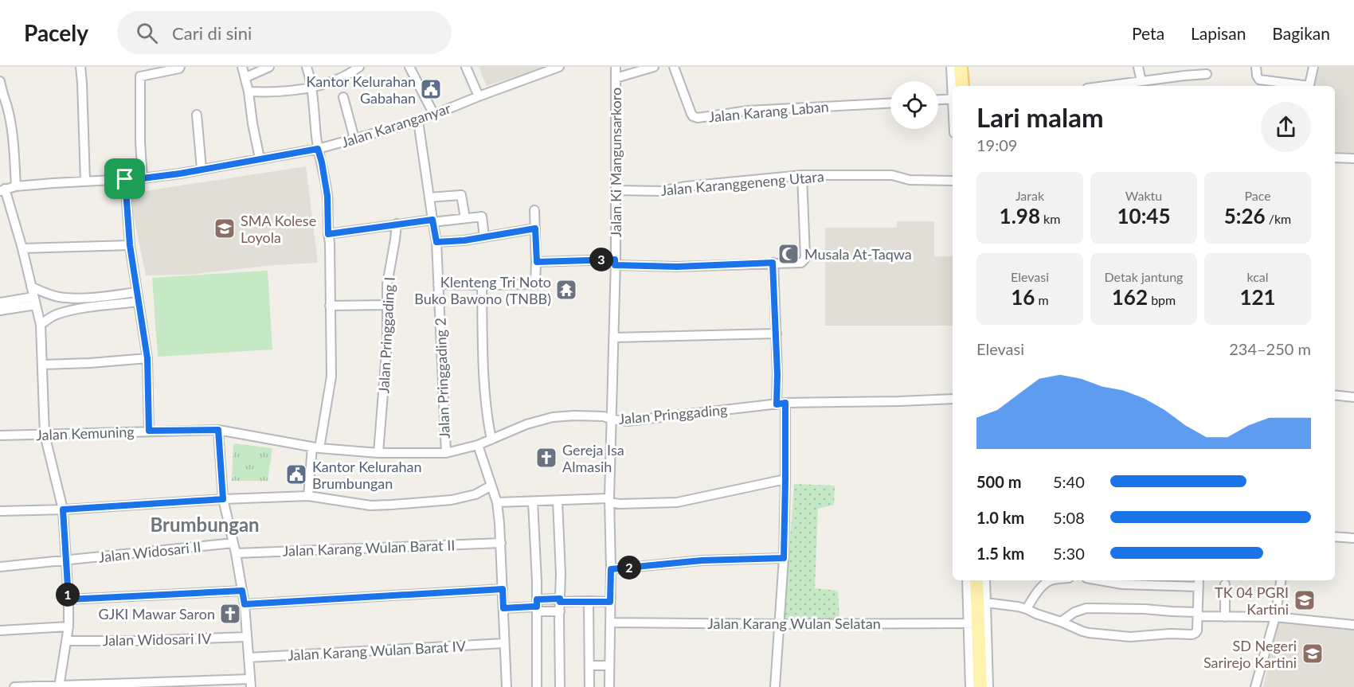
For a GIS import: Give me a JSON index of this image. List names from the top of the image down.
{
  "streets": {
    "street": [
      "Jalan Karang Laban",
      "Jalan Karanganyar",
      "Jalan Ki Mangunsarkoro",
      "Jalan Karanggeneng Utara",
      "Jalan Pringgading I",
      "Jalan Pringgading 2",
      "Jalan Pringgading",
      "Jalan Kemuning",
      "Jalan Karang Wulan Barat II",
      "Jalan Widosari II",
      "Jalan Karang Wulan Selatan",
      "Jalan Widosari IV",
      "Jalan Karang Wulan Barat IV"
    ]
  },
  "crossings": [
    ["Jalan Karanganyar", "Jalan Pringgading 2"],
    ["Jalan Ki Mangunsarkoro", "Jalan Karanggeneng Utara"],
    ["Jalan Ki Mangunsarkoro", "Jalan Pringgading"],
    ["Jalan Ki Mangunsarkoro", "Jalan Karang Wulan Selatan"],
    ["Jalan Pringgading I", "Jalan Pringgading"],
    ["Jalan Pringgading 2", "Jalan Pringgading"],
    ["Jalan Pringgading", "Jalan Kemuning"]
  ],
  "districts": ["Brumbungan"],
  "places": {
    "public building": ["Kantor Kelurahan Gabahan", "Kantor Kelurahan Brumbungan"],
    "school or university": ["SMA Kolese Loyola", "TK 04 PGRI Kartini", "SD Negeri Sarirejo Kartini"],
    "mosque": ["Musala At-Taqwa"],
    "temple": ["Klenteng Tri Noto Buko Bawono (TNBB)"],
    "church": ["Gereja Isa Almasih", "GJKI Mawar Saron"]
  },
  "page": {
    "header": "Pacely",
    "search": "Cari di sini",
    "nav": ["Peta", "Lapisan", "Bagikan"],
    "heading": ["Lari malam", "19:09"],
    "stats": [
      ["Jarak", "1.98 km"],
      ["Waktu", "10:45"],
      ["Pace", "5:26 /km"],
      ["Elevasi", "16 m"],
      ["Detak jantung", "162 bpm"],
      ["kcal", "121"]
    ],
    "pins": ["3", "2", "1"],
    "chart": ["Elevasi", "234–250 m"],
    "list": [
      {
        "name": "500 m",
        "note": "5:40"
      },
      {
        "name": "1.0 km",
        "note": "5:08"
      },
      {
        "name": "1.5 km",
        "note": "5:30"
      }
    ]
  }
}
